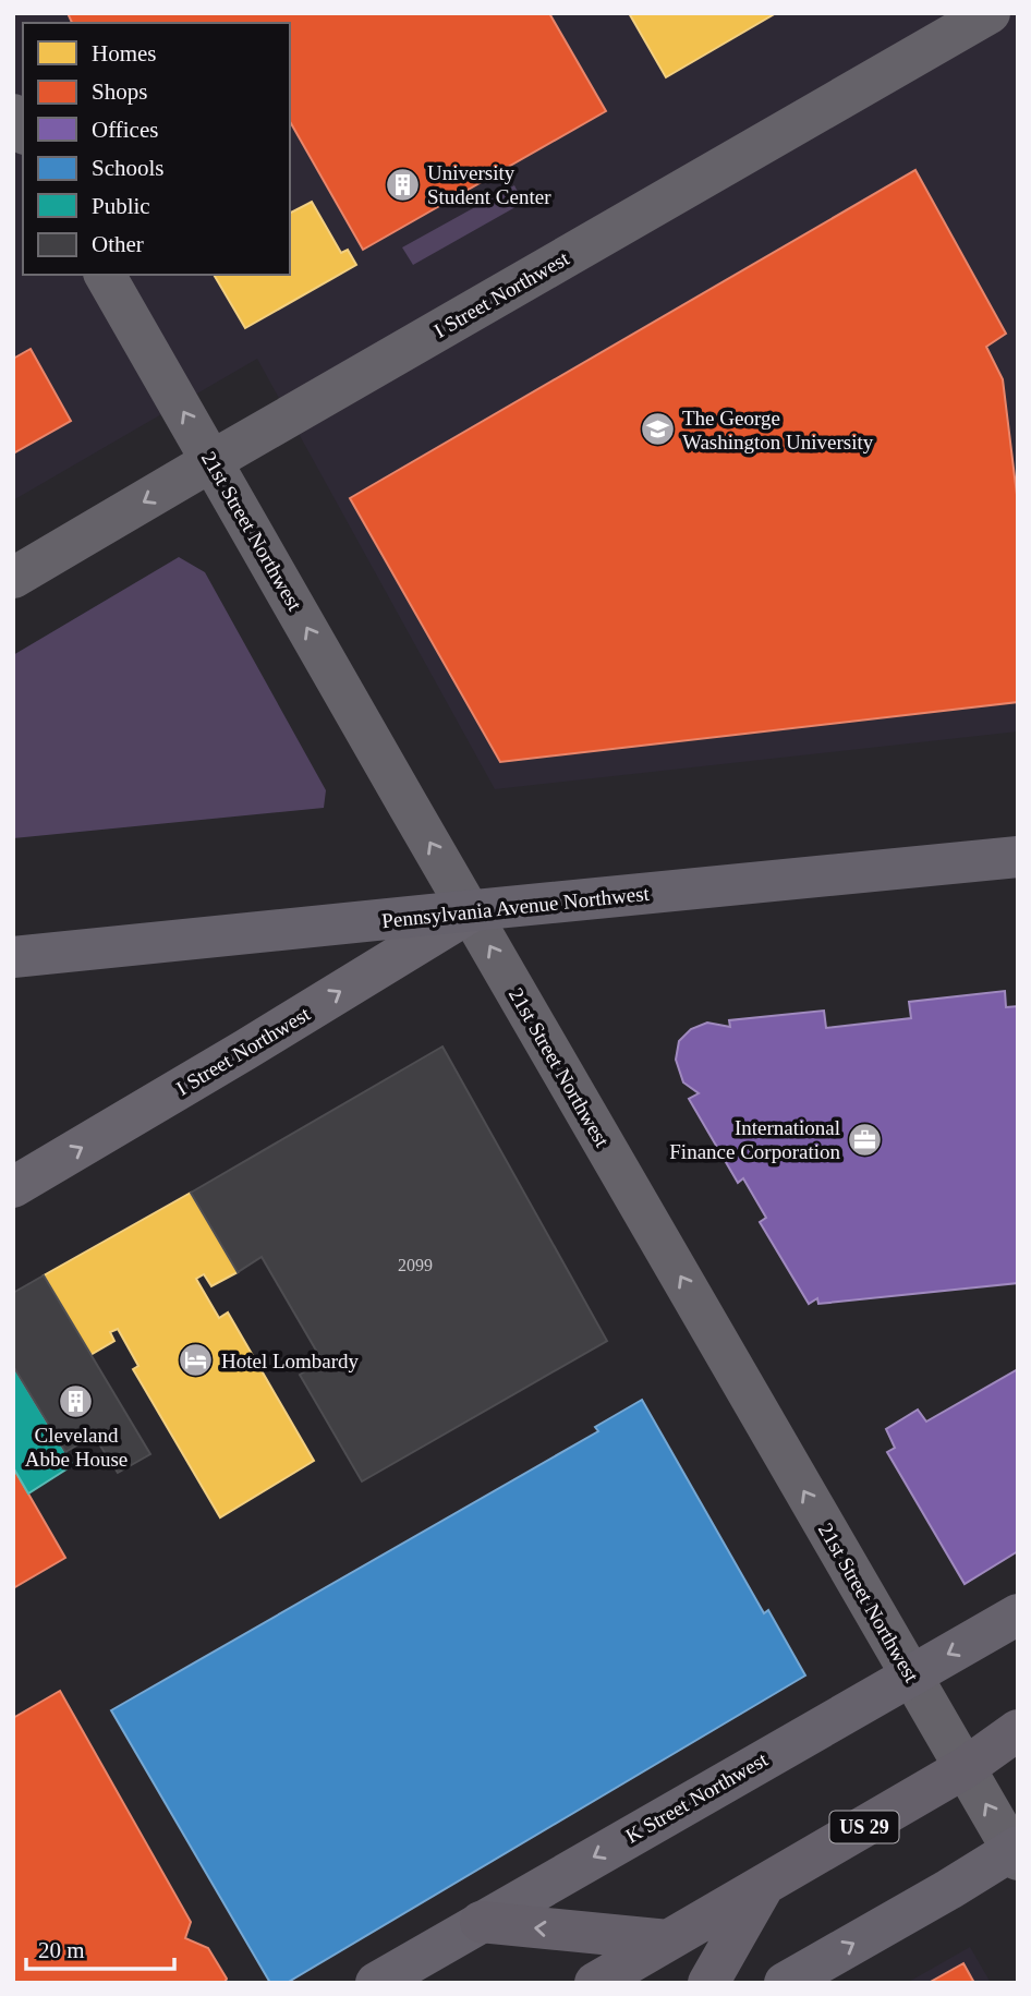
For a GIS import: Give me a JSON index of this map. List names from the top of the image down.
{
  "streets": {
    "highway": ["US 29"],
    "main road": ["I Street Northwest", "Pennsylvania Avenue Northwest", "K Street Northwest"],
    "street": ["21st Street Northwest"]
  },
  "crossings": [
    ["I Street Northwest", "21st Street Northwest"],
    ["I Street Northwest", "Pennsylvania Avenue Northwest"],
    ["21st Street Northwest", "Pennsylvania Avenue Northwest"],
    ["21st Street Northwest", "K Street Northwest"],
    ["21st Street Northwest", "US 29"]
  ],
  "one_way": ["21st Street Northwest"],
  "places": {
    "building": ["University Student Center", "Cleveland Abbe House"],
    "school or university": ["The George Washington University"],
    "office": ["International Finance Corporation"],
    "hotel": ["Hotel Lombardy"]
  },
  "house_numbers": ["2099"],
  "legend": [
    "Homes",
    "Shops",
    "Offices",
    "Schools",
    "Public",
    "Other"
  ],
  "scale_bar": "20 m"
}
